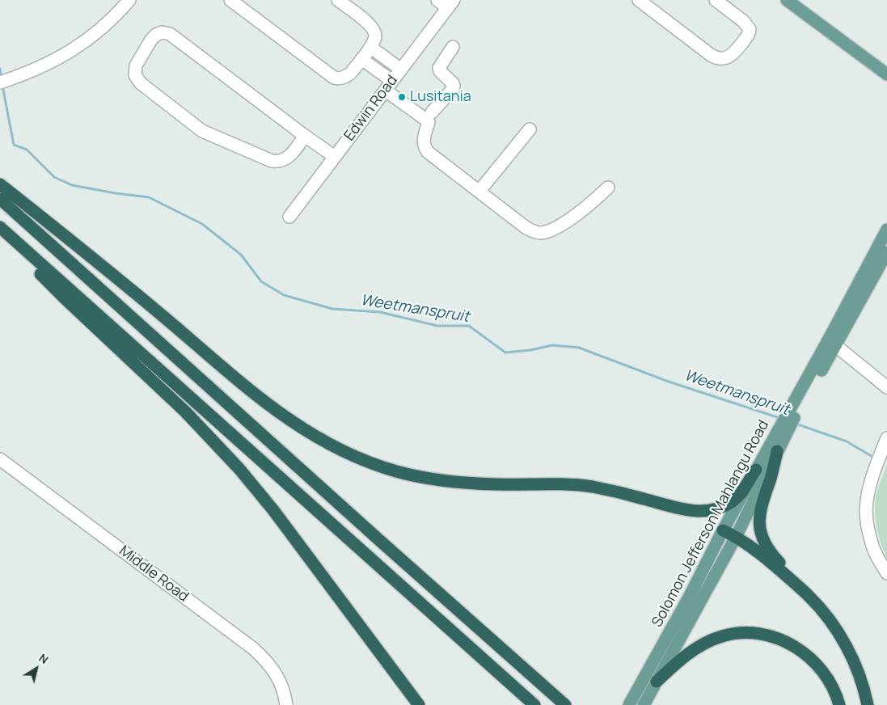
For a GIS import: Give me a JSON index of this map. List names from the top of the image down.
{
  "streets": {
    "main road": ["Solomon Jefferson Mahlangu Road"],
    "street": ["Edwin Road", "Middle Road"]
  },
  "water": ["Weetmanspruit"],
  "places": ["Lusitania"],
  "north": "top right"
}
